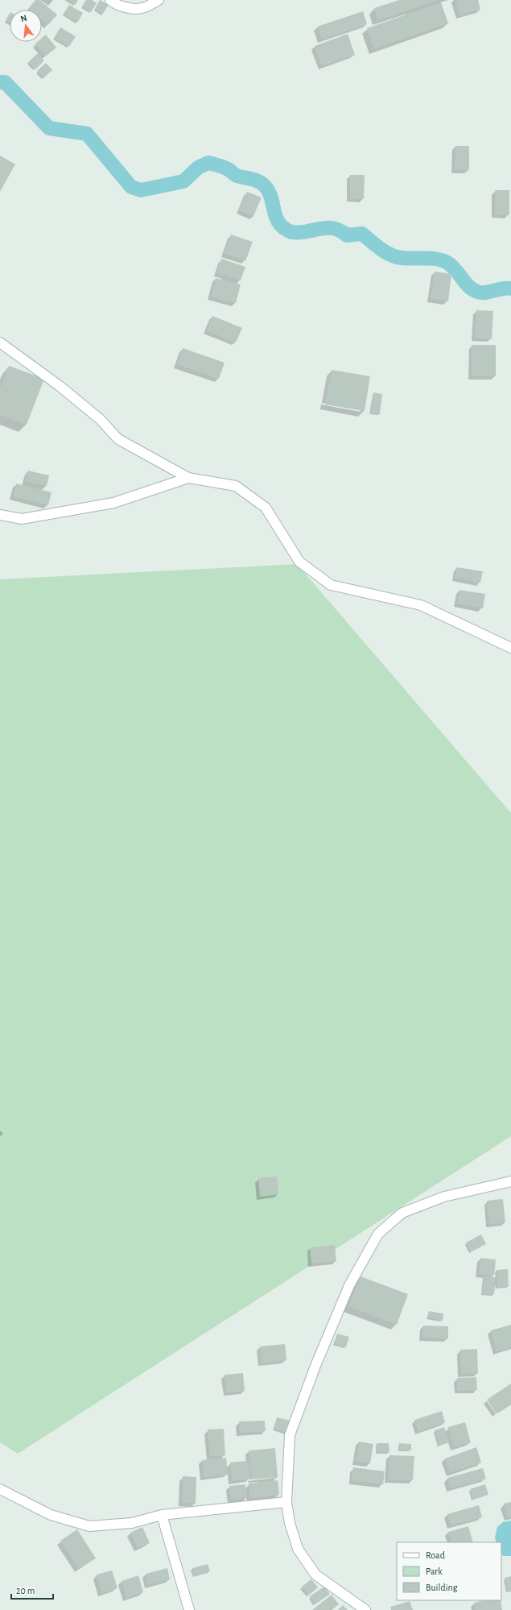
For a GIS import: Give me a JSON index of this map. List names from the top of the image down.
{
  "legend": ["Road", "Park", "Building"],
  "scale_bar": "20 m",
  "north": "top"
}
